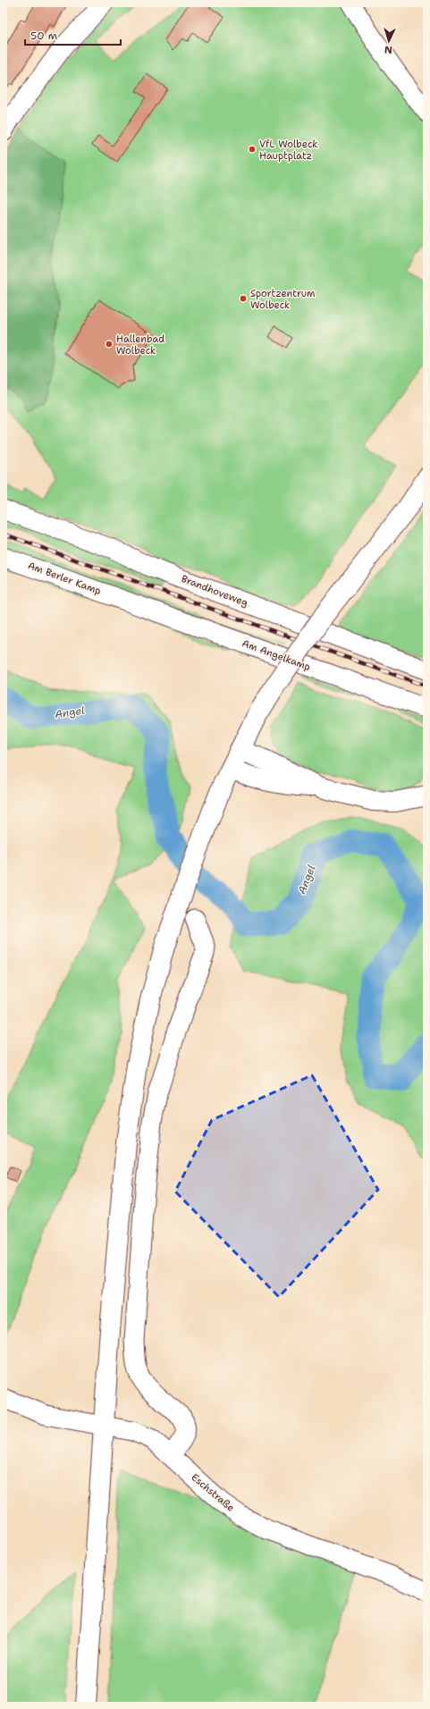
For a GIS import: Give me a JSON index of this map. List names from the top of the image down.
{
  "streets": {
    "street": [
      "Am Berler Kamp",
      "Brandhoveweg",
      "Am Angelkamp",
      "Eschstraße"
    ]
  },
  "crossings": [
    ["Am Berler Kamp", "Am Angelkamp"]
  ],
  "water": ["Angel"],
  "places": ["VfL Wolbeck Hauptplatz", "Sportzentrum Wolbeck", "Hallenbad Wolbeck"],
  "scale_bar": "50 m",
  "north": "bottom"
}
